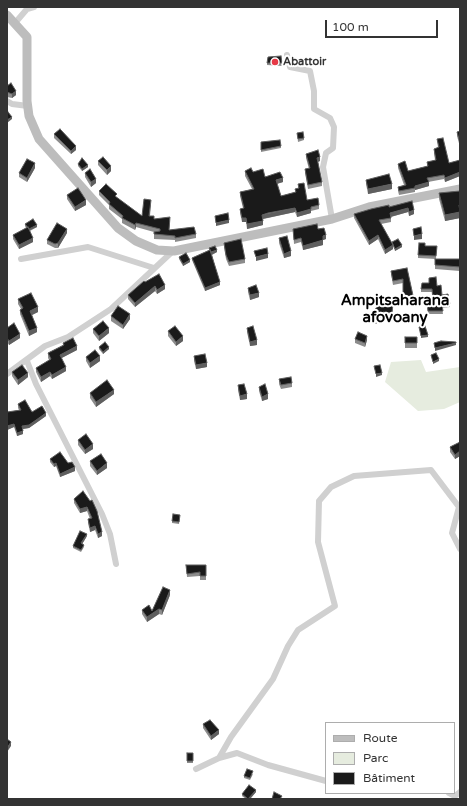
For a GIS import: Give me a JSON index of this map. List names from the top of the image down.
{
  "districts": ["Ampitsaharana afovoany"],
  "places": ["Abattoir"],
  "legend": ["Route", "Parc", "Bâtiment"],
  "scale_bar": "100 m"
}
